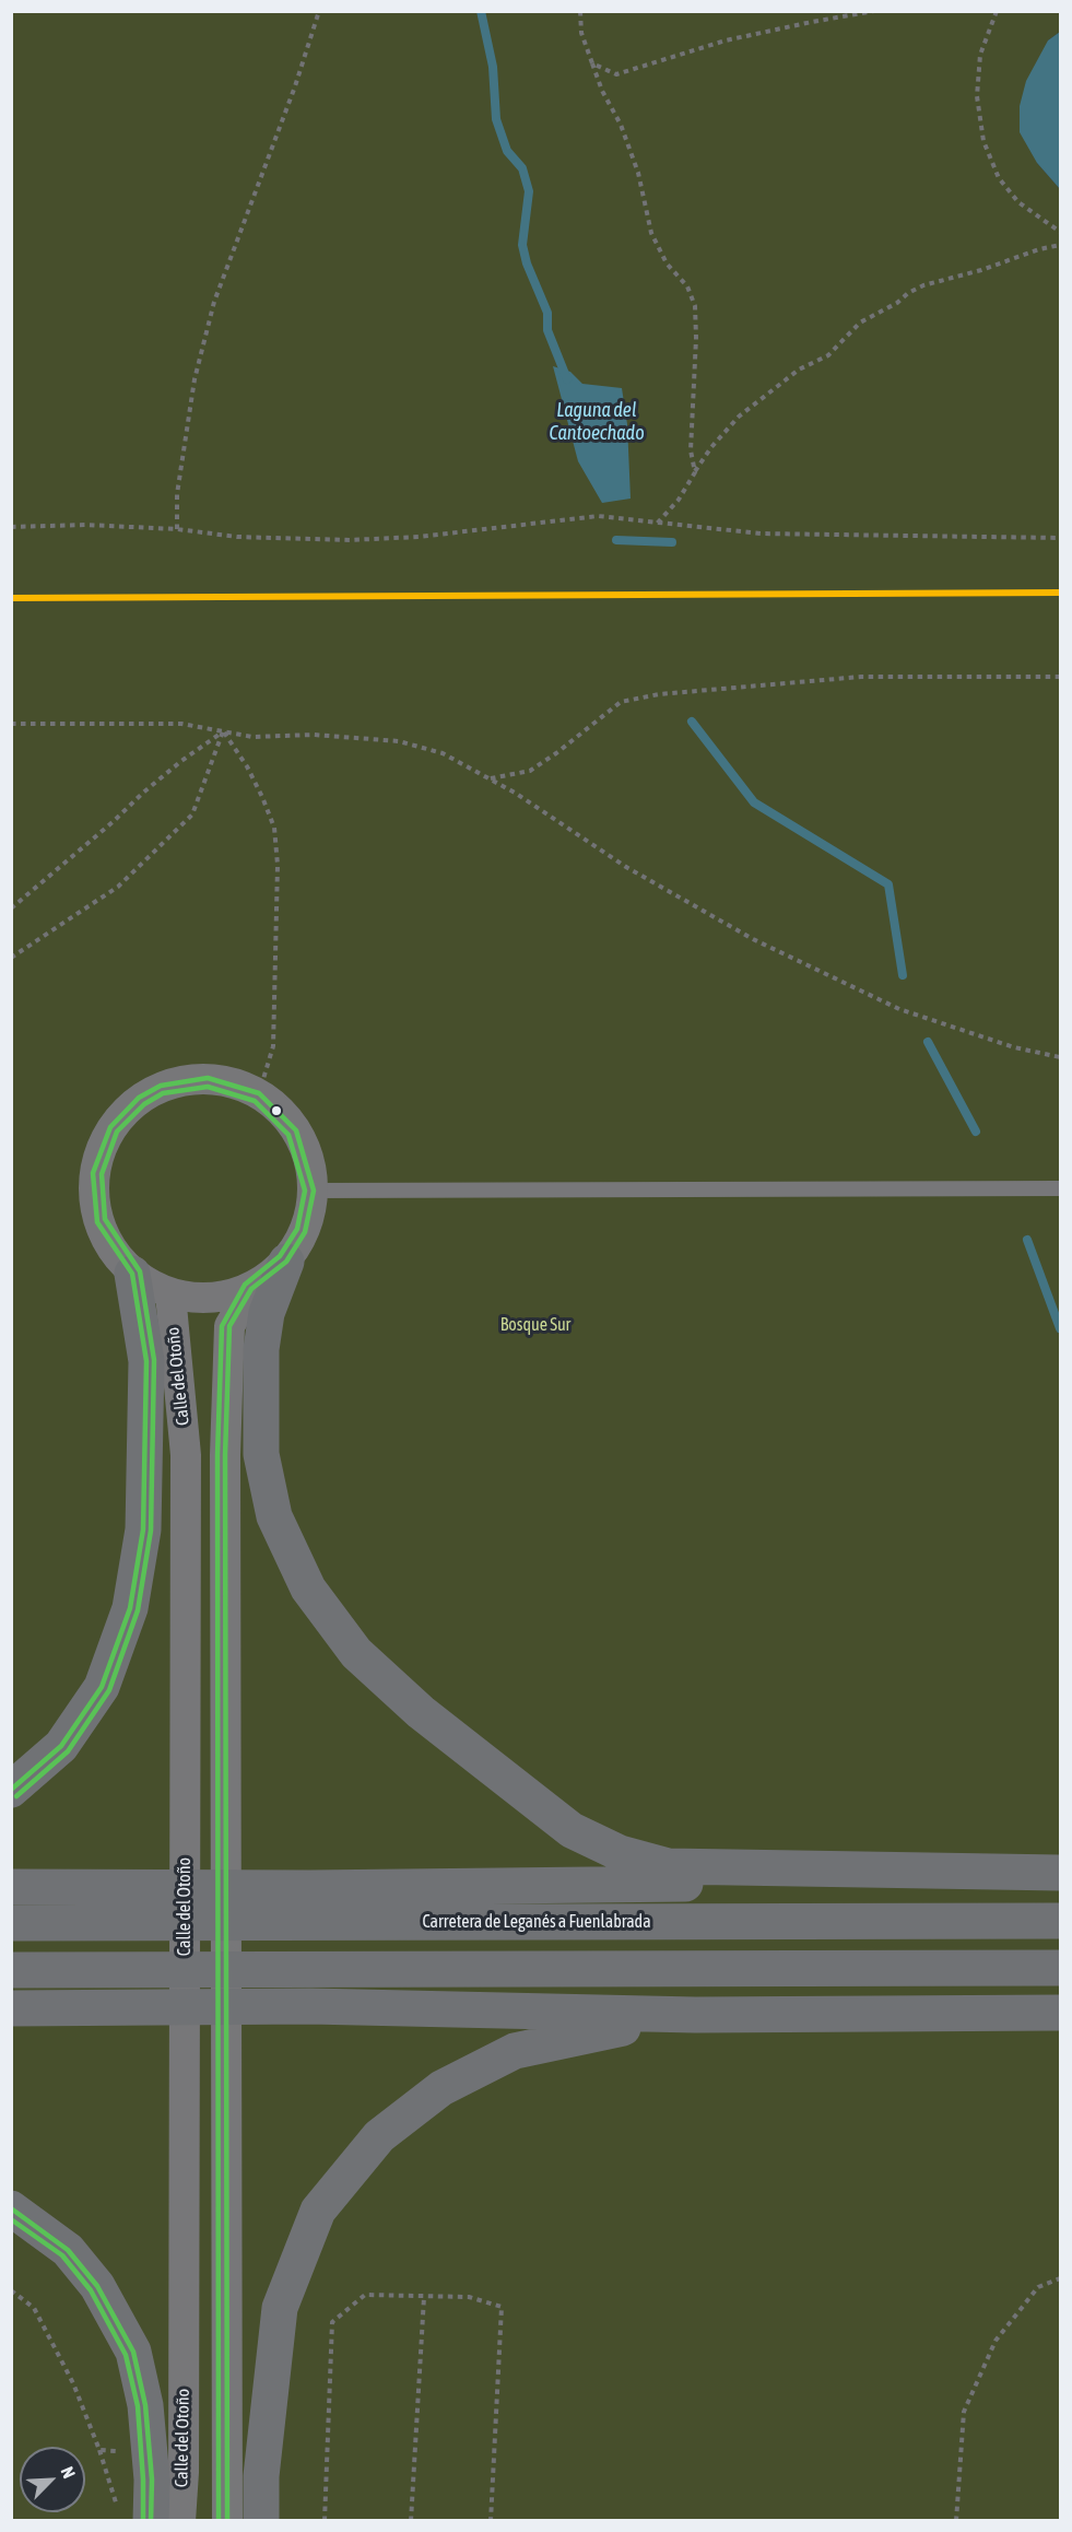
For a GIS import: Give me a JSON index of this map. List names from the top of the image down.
{
  "streets": {
    "highway": ["Carretera de Leganés a Fuenlabrada"],
    "street": ["Calle del Otoño"]
  },
  "water": ["Laguna del Cantoechado"],
  "parks": ["Bosque Sur"],
  "north": "top right"
}
